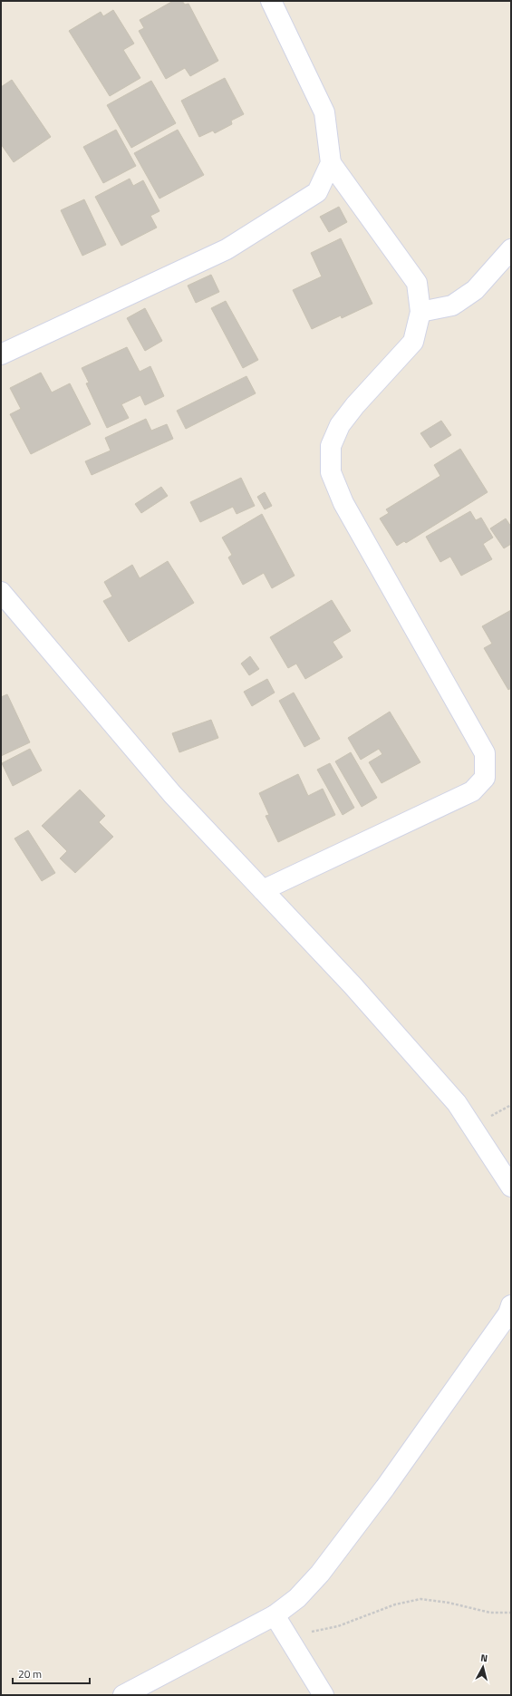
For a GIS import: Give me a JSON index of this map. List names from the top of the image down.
{
  "scale_bar": "20 m",
  "north": "top"
}
